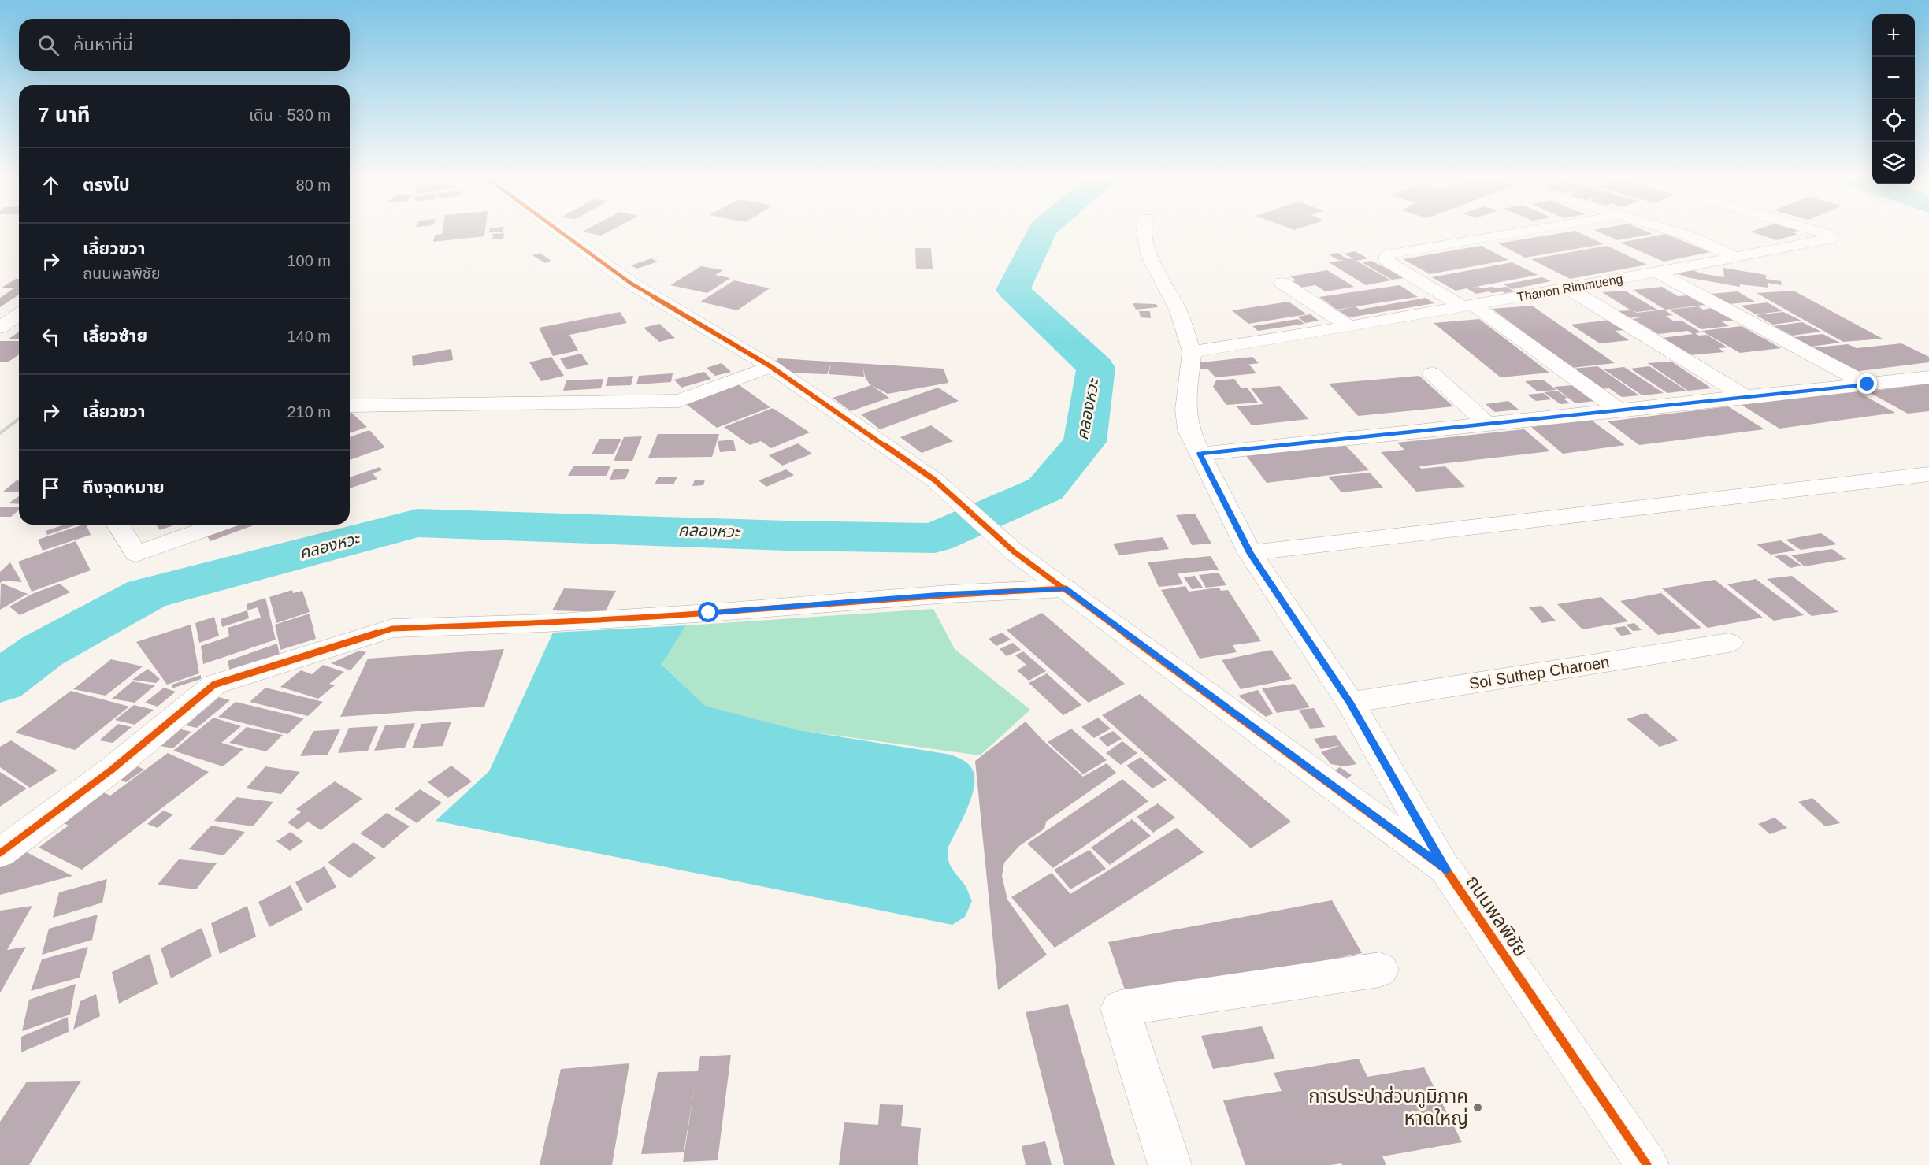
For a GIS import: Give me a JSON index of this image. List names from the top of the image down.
{
  "streets": {
    "street": ["Thanon Rimmueng", "Soi Suthep Charoen", "ถนนพลพิชัย"]
  },
  "water": ["คลองหวะ"],
  "places": ["การประปาส่วนภูมิภาค หาดใหญ่"],
  "page": {
    "map_buttons": ["+", "−"],
    "search": "ค้นหาที่นี่",
    "heading": ["7 นาที", "เดิน · 530 m"],
    "list": [
      ["ตรงไป", "80 m"],
      ["เลี้ยวขวา", "ถนนพลพิชัย", "100 m"],
      ["เลี้ยวซ้าย", "140 m"],
      ["เลี้ยวขวา", "210 m"],
      "ถึงจุดหมาย"
    ]
  }
}
